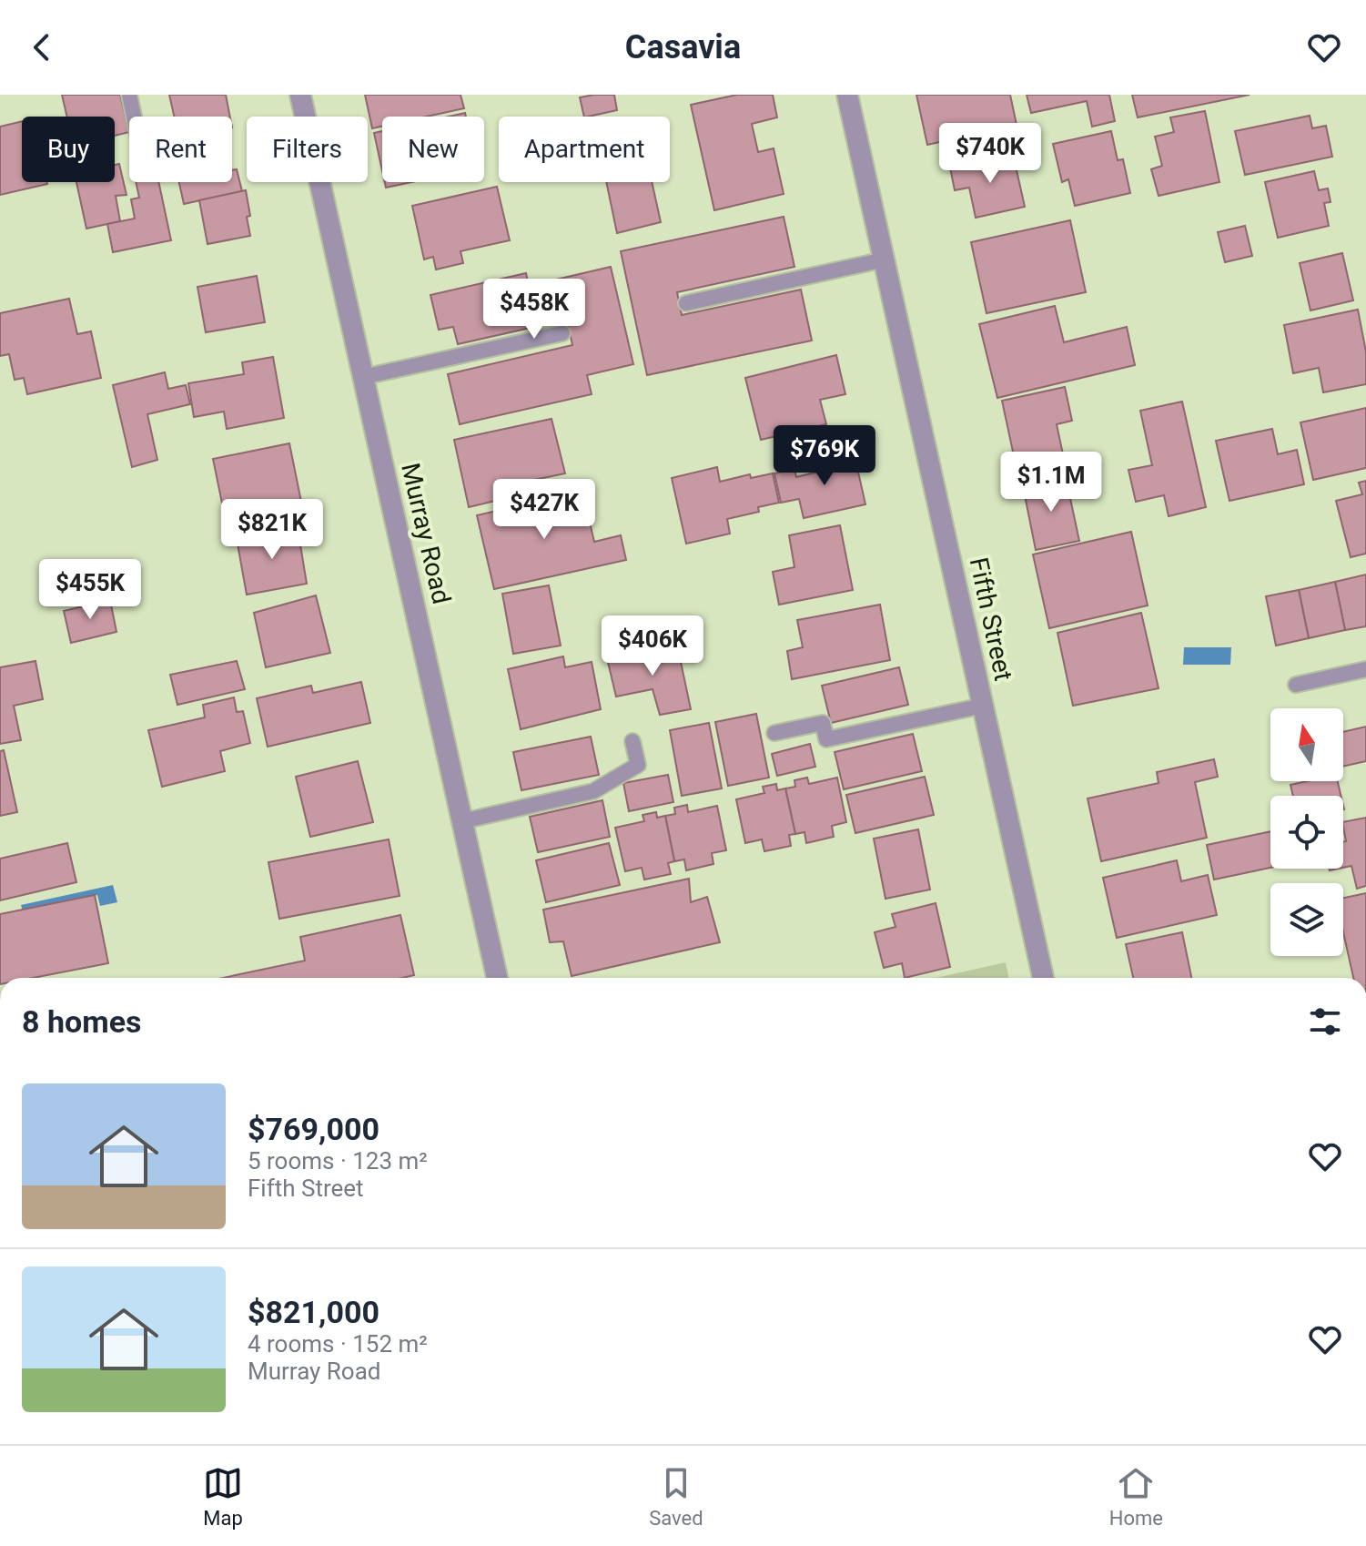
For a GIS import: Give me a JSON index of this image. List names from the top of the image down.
{
  "streets": {
    "street": ["Murray Road", "Fifth Street"]
  },
  "north": "top",
  "page": {
    "header": "Casavia",
    "chip": [
      "Buy",
      "Rent",
      "Filters",
      "New",
      "Apartment"
    ],
    "price": [
      "$740K",
      "$458K",
      "$769K",
      "$1.1M",
      "$427K",
      "$821K",
      "$455K",
      "$406K"
    ],
    "heading": "8 homes",
    "list": [
      {
        "name": "$769,000",
        "note": "5 rooms · 123 m² · Fifth Street"
      },
      {
        "name": "$821,000",
        "note": "4 rooms · 152 m² · Murray Road"
      }
    ],
    "tabs": ["Map", "Saved", "Home"]
  }
}
